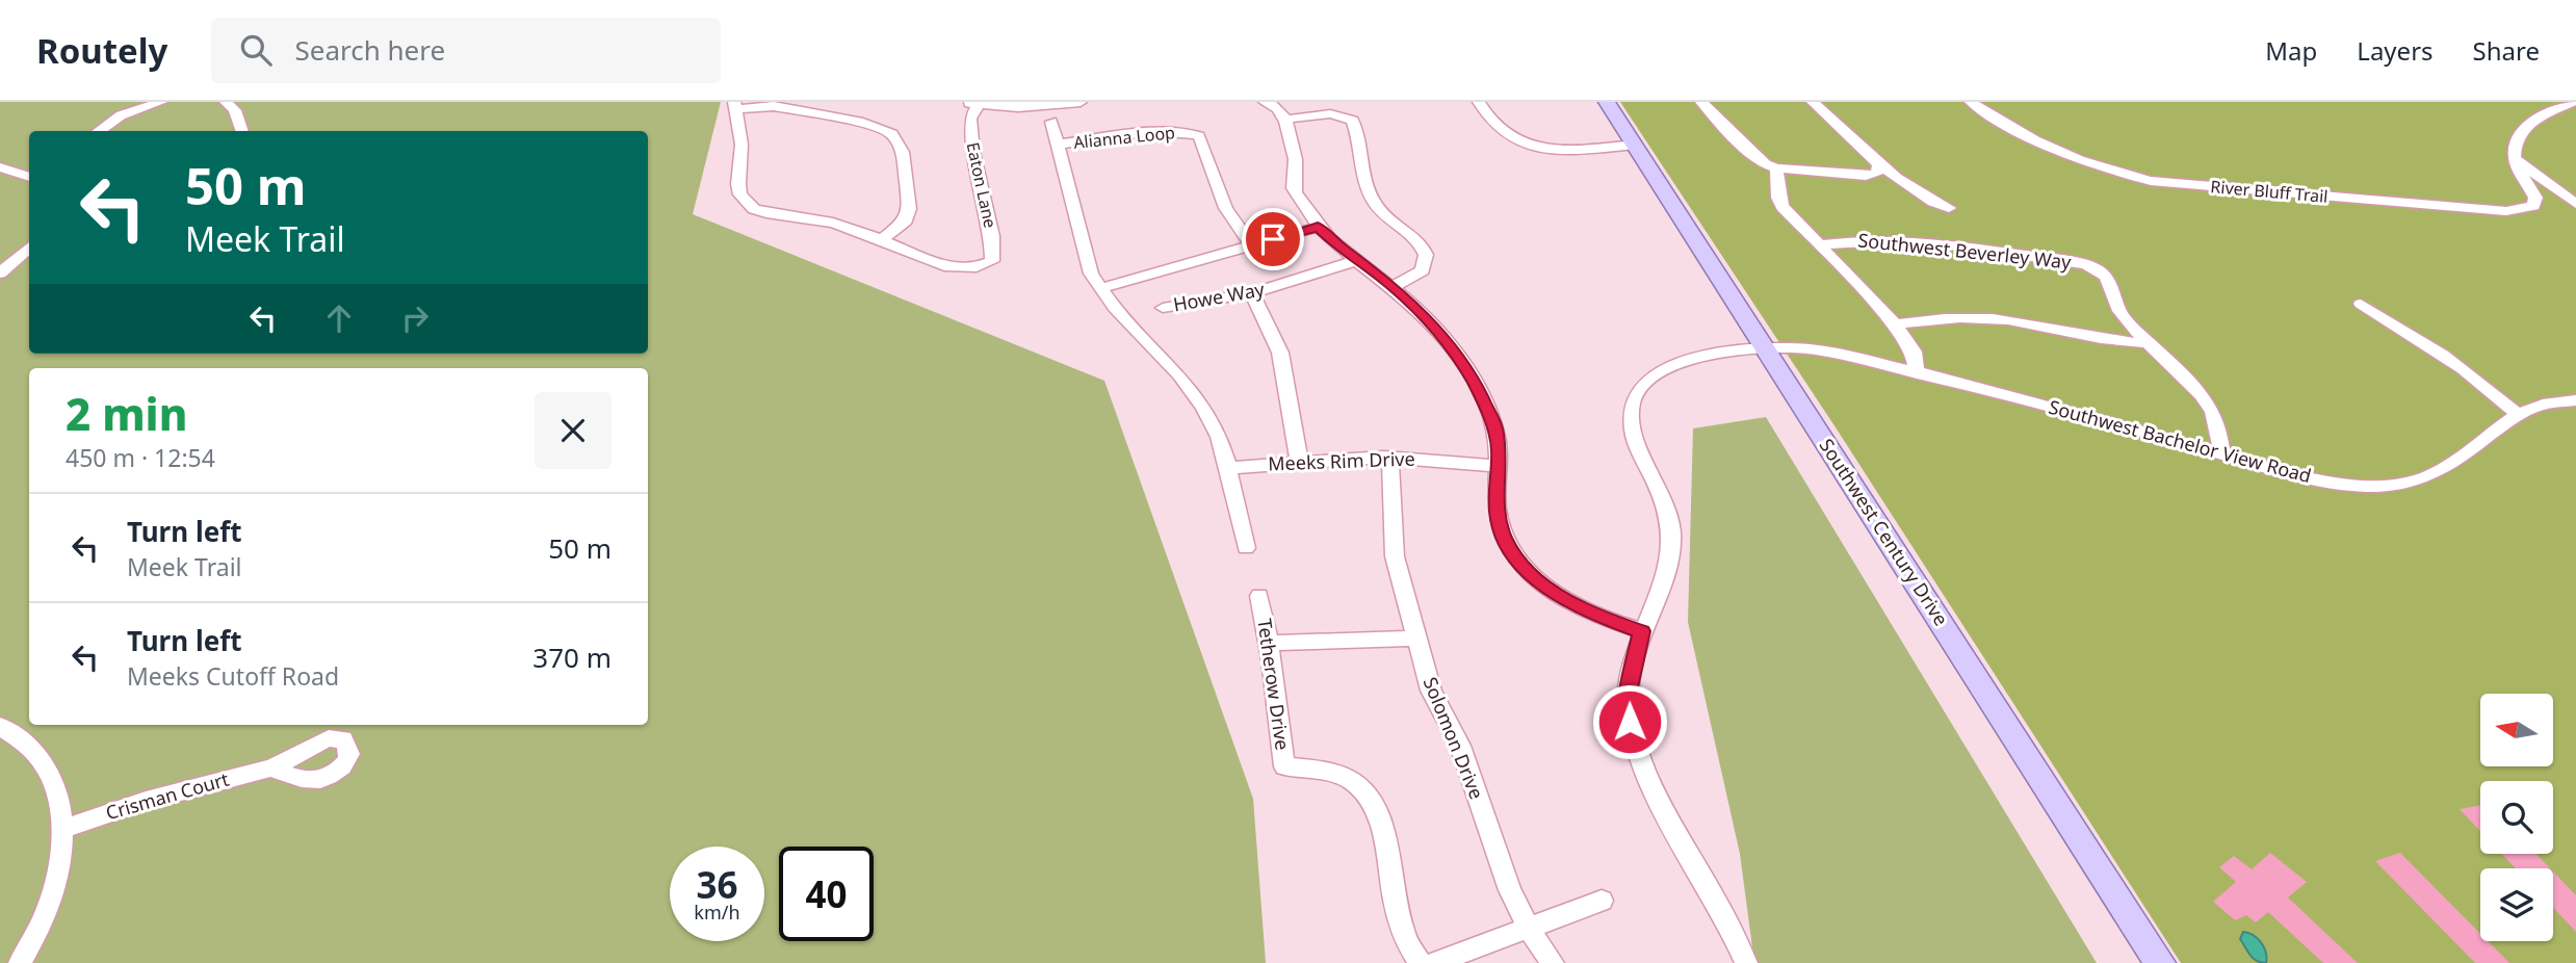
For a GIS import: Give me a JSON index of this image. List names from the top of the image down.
{
  "streets": {
    "main road": ["Southwest Century Drive"],
    "street": [
      "Alianna Loop",
      "Eaton Lane",
      "River Bluff Trail",
      "Southwest Beverley Way",
      "Howe Way",
      "Southwest Bachelor View Road",
      "Meeks Rim Drive",
      "Tetherow Drive",
      "Solomon Drive",
      "Crisman Court"
    ]
  },
  "crossings": [
    ["Alianna Loop", "Meeks Rim Drive"],
    ["Southwest Beverley Way", "Southwest Bachelor View Road"],
    ["Southwest Bachelor View Road", "Southwest Century Drive"],
    ["Meeks Rim Drive", "Solomon Drive"]
  ],
  "north": "left",
  "page": {
    "header": "Routely",
    "search": "Search here",
    "nav": ["Map", "Layers", "Share"],
    "turn": ["50 m", "Meek Trail"],
    "heading": ["2 min", "450 m · 12:54"],
    "list": [
      {
        "name": "Turn left",
        "note": "Meek Trail",
        "value": "50 m"
      },
      {
        "name": "Turn left",
        "note": "Meeks Cutoff Road",
        "value": "370 m"
      }
    ],
    "speed": "36 km/h",
    "limit": "40"
  }
}
